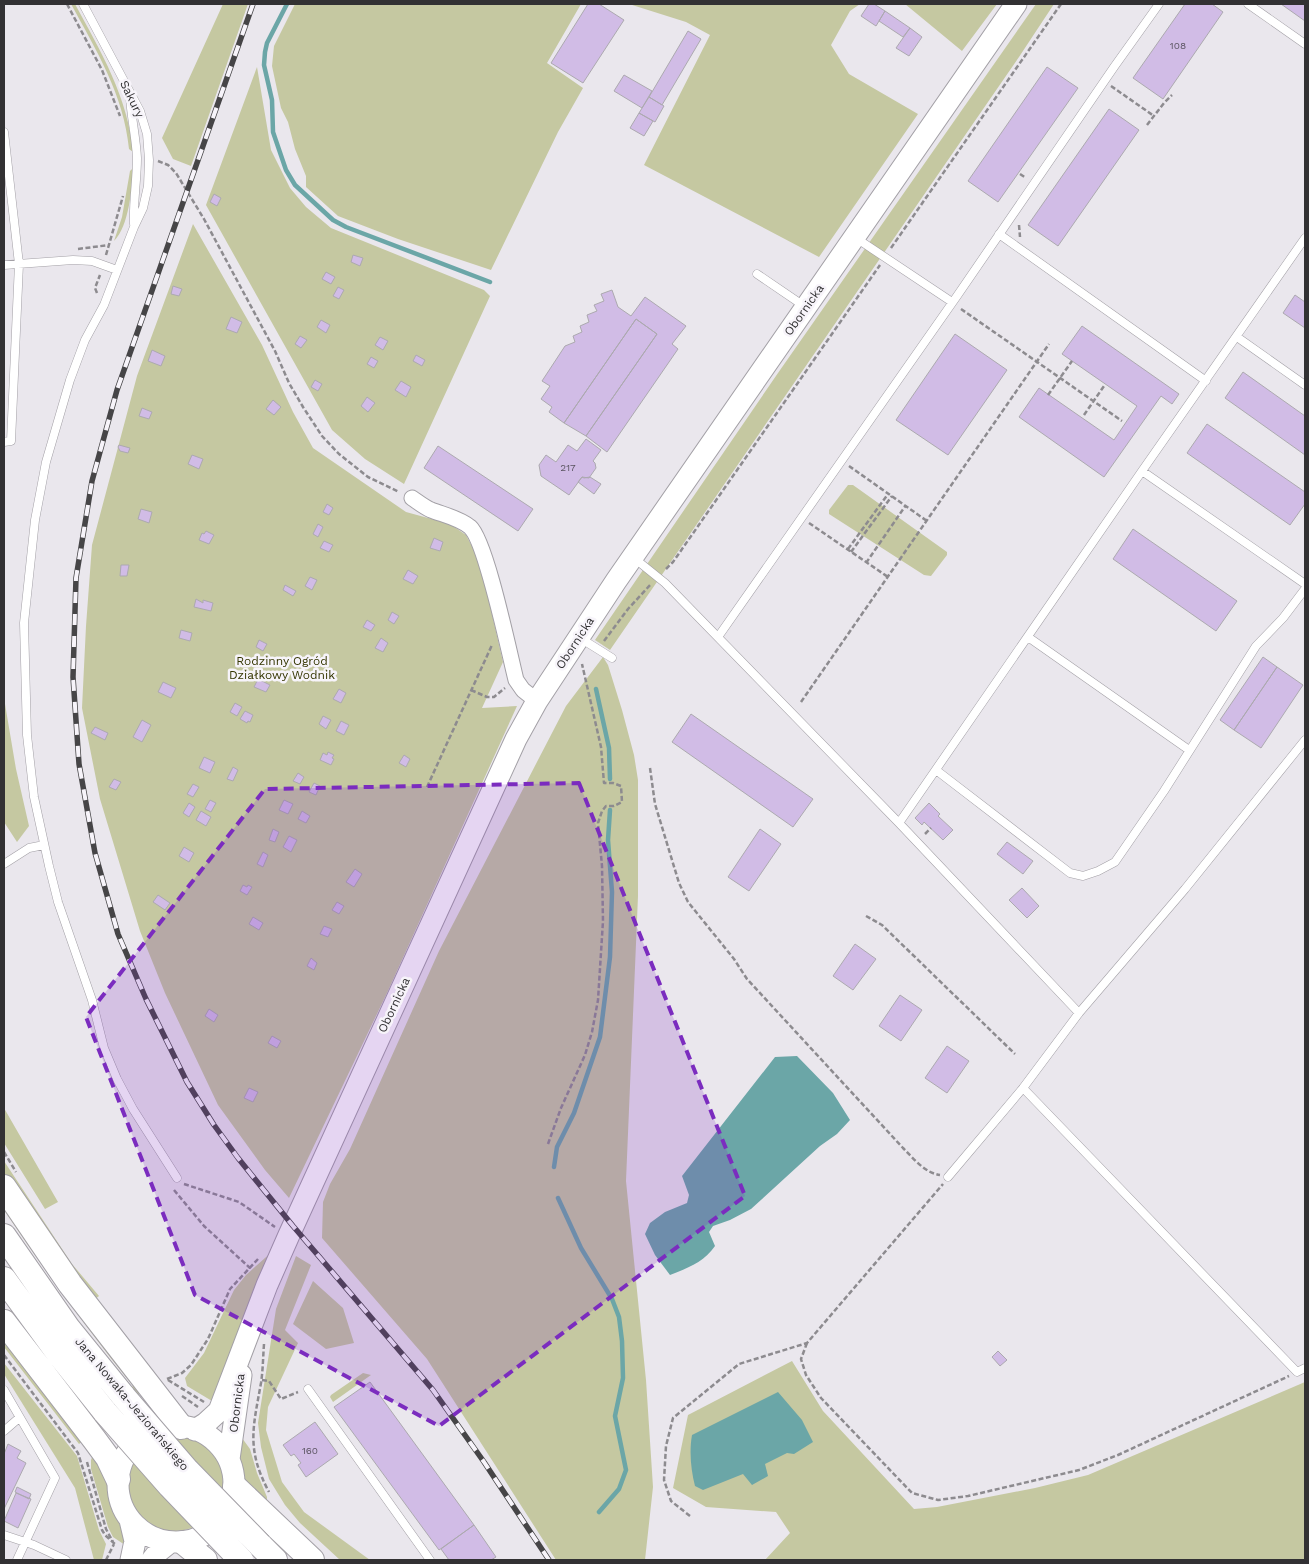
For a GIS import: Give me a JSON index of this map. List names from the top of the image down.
{
  "streets": {
    "main road": ["Obornicka", "Jana Nowaka-Jeziorańskiego"],
    "lane": ["Sakury"]
  },
  "parks": ["Rodzinny Ogród Działkowy Wodnik"],
  "house_numbers": ["108", "217", "160"]
}
